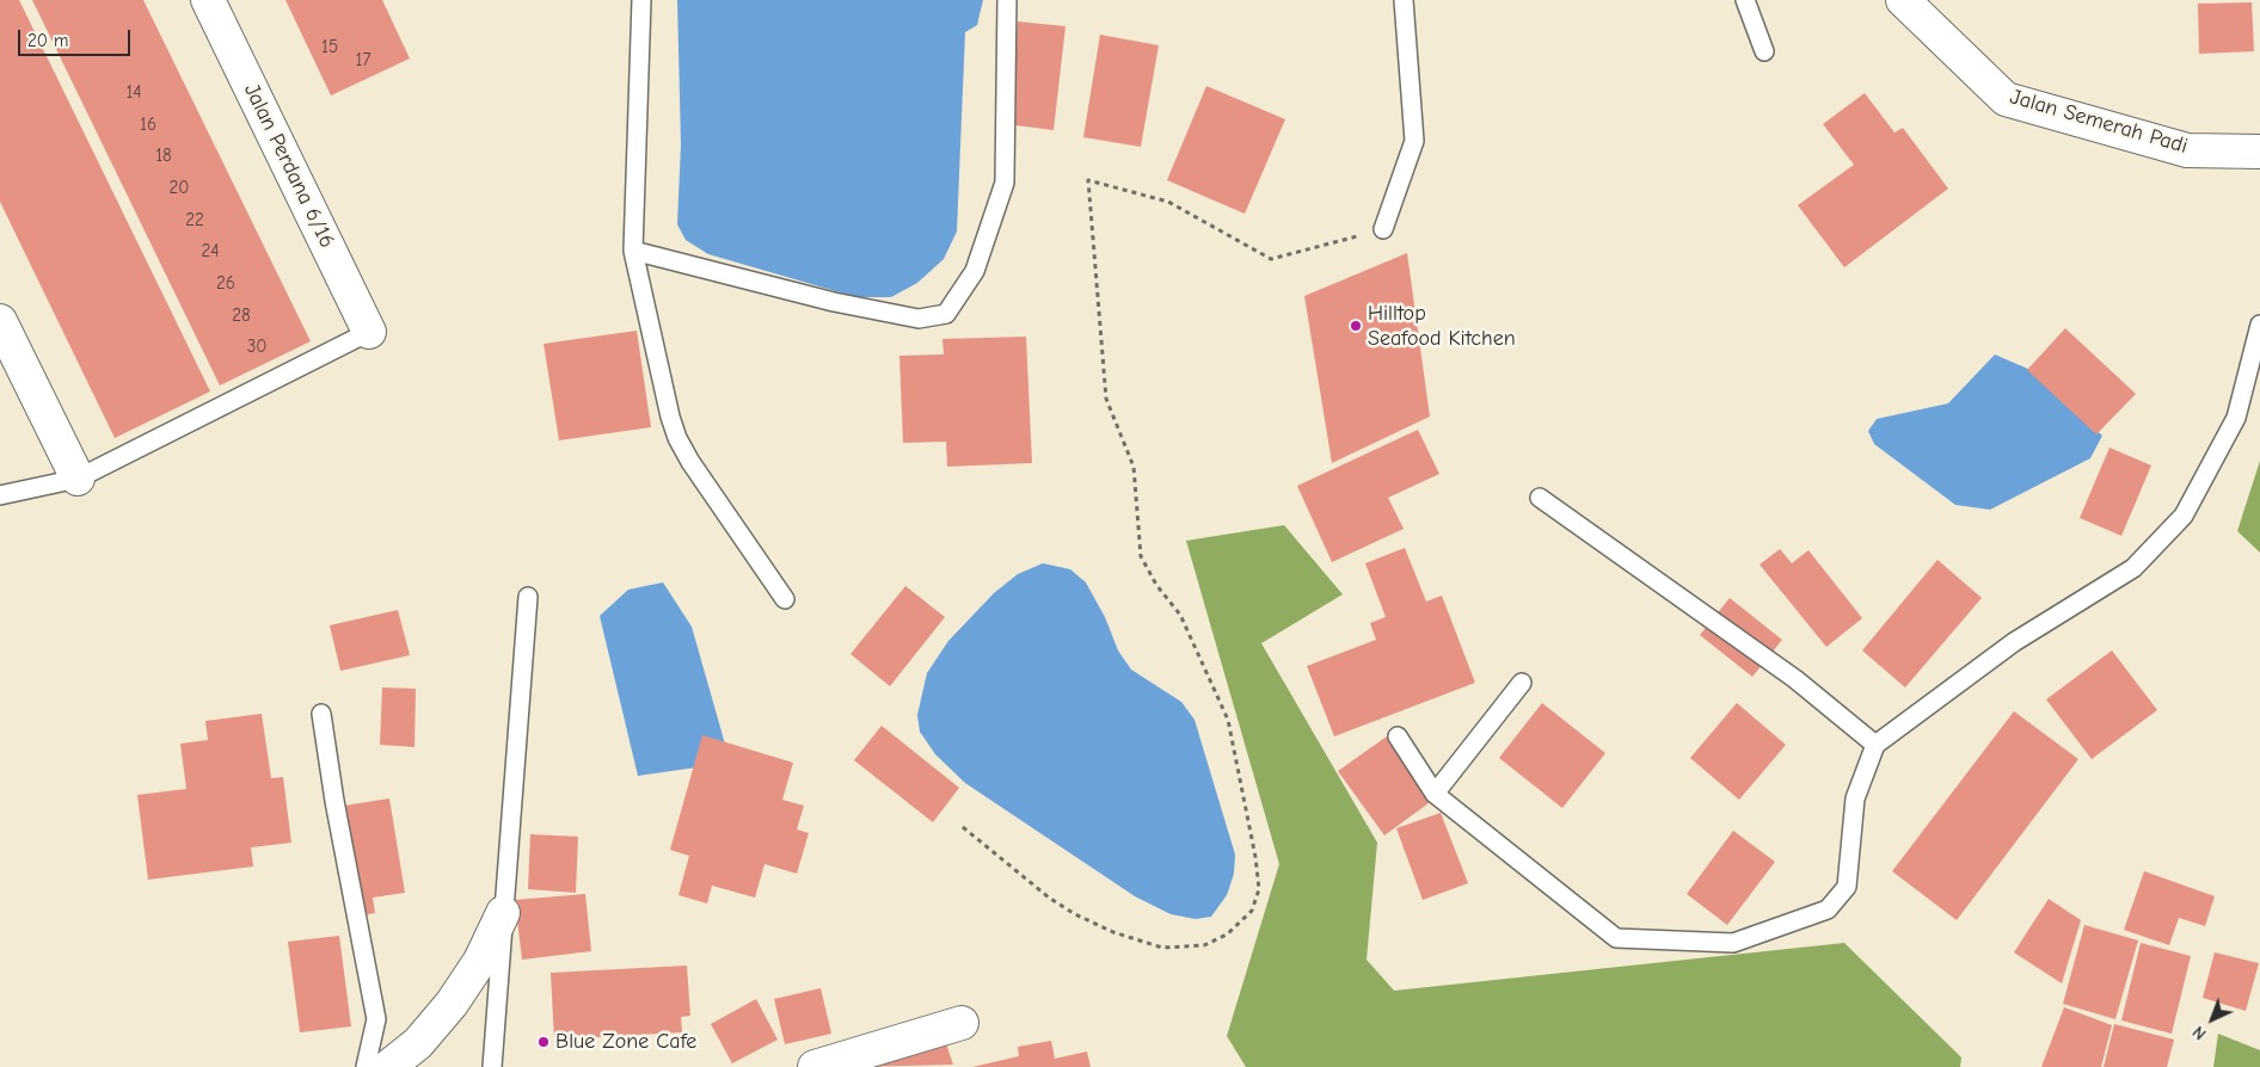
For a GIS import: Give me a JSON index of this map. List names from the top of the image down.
{
  "streets": {
    "street": ["Jalan Semerah Padi", "Jalan Perdana 6/16"]
  },
  "places": ["Hilltop Seafood Kitchen", "Blue Zone Cafe"],
  "house_numbers": [
    "15",
    "17",
    "14",
    "16",
    "18",
    "20",
    "22",
    "24",
    "26",
    "28",
    "30"
  ],
  "scale_bar": "20 m",
  "north": "bottom left"
}
